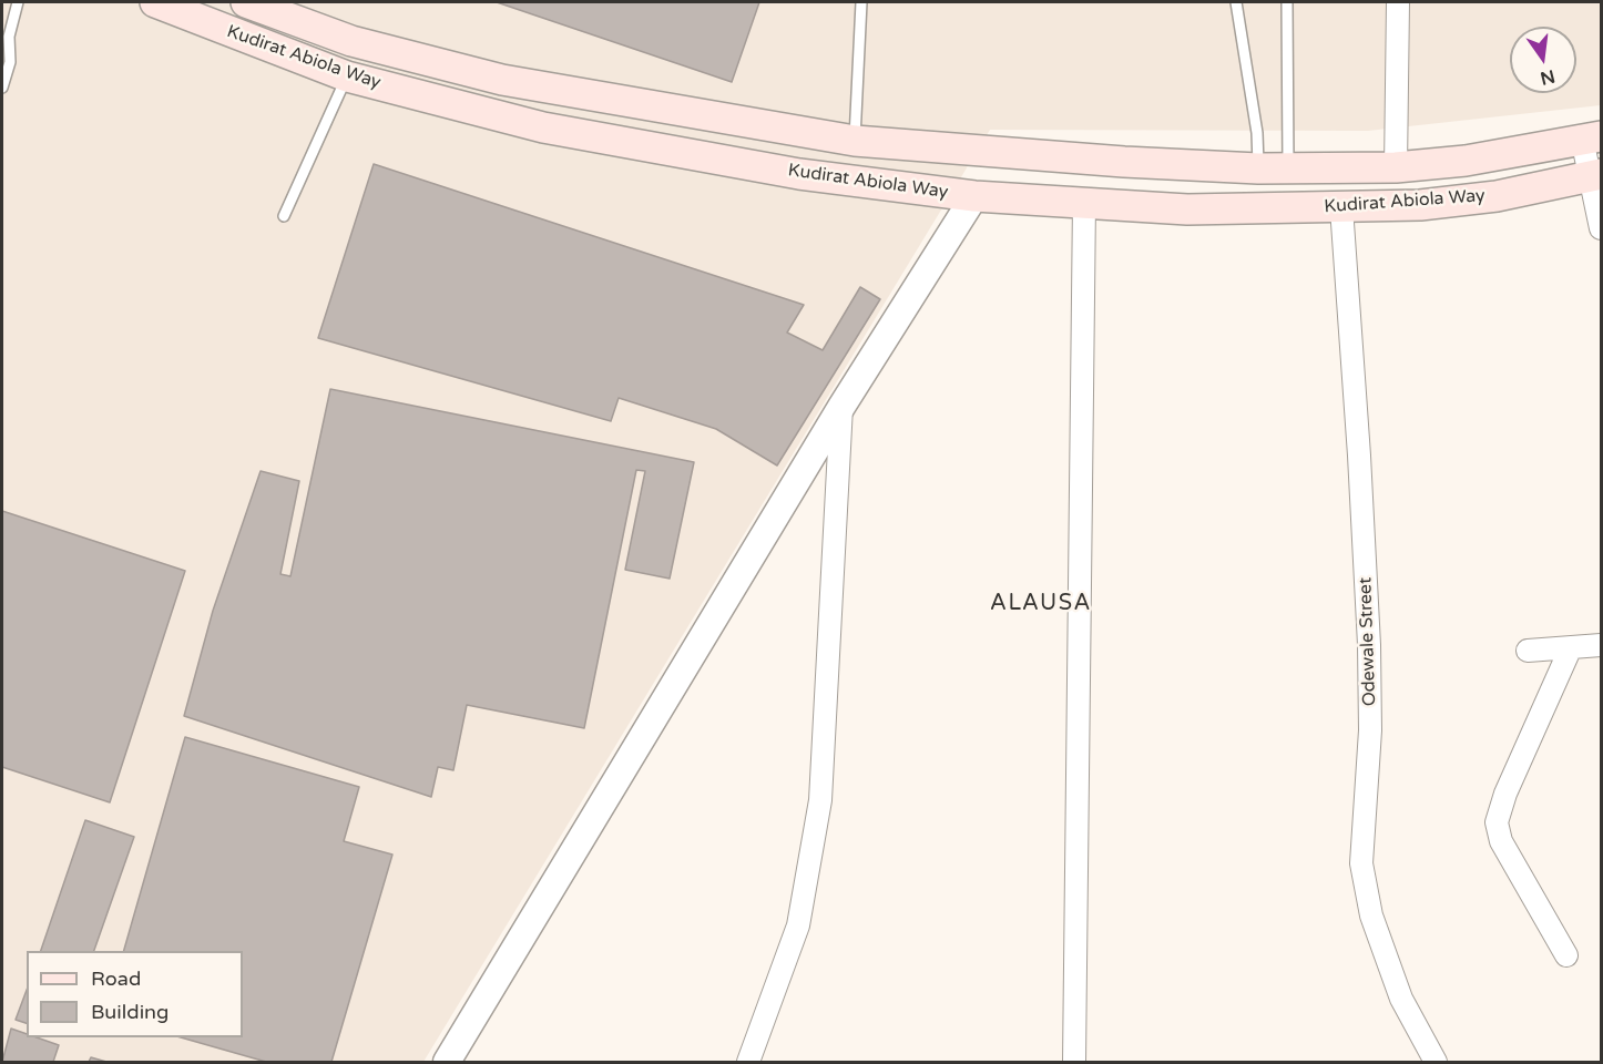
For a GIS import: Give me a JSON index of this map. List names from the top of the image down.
{
  "streets": {
    "main road": ["Kudirat Abiola Way"],
    "street": ["Odewale Street"]
  },
  "crossings": [
    ["Kudirat Abiola Way", "Odewale Street"]
  ],
  "districts": ["ALAUSA"],
  "legend": ["Road", "Building"],
  "north": "bottom"
}
